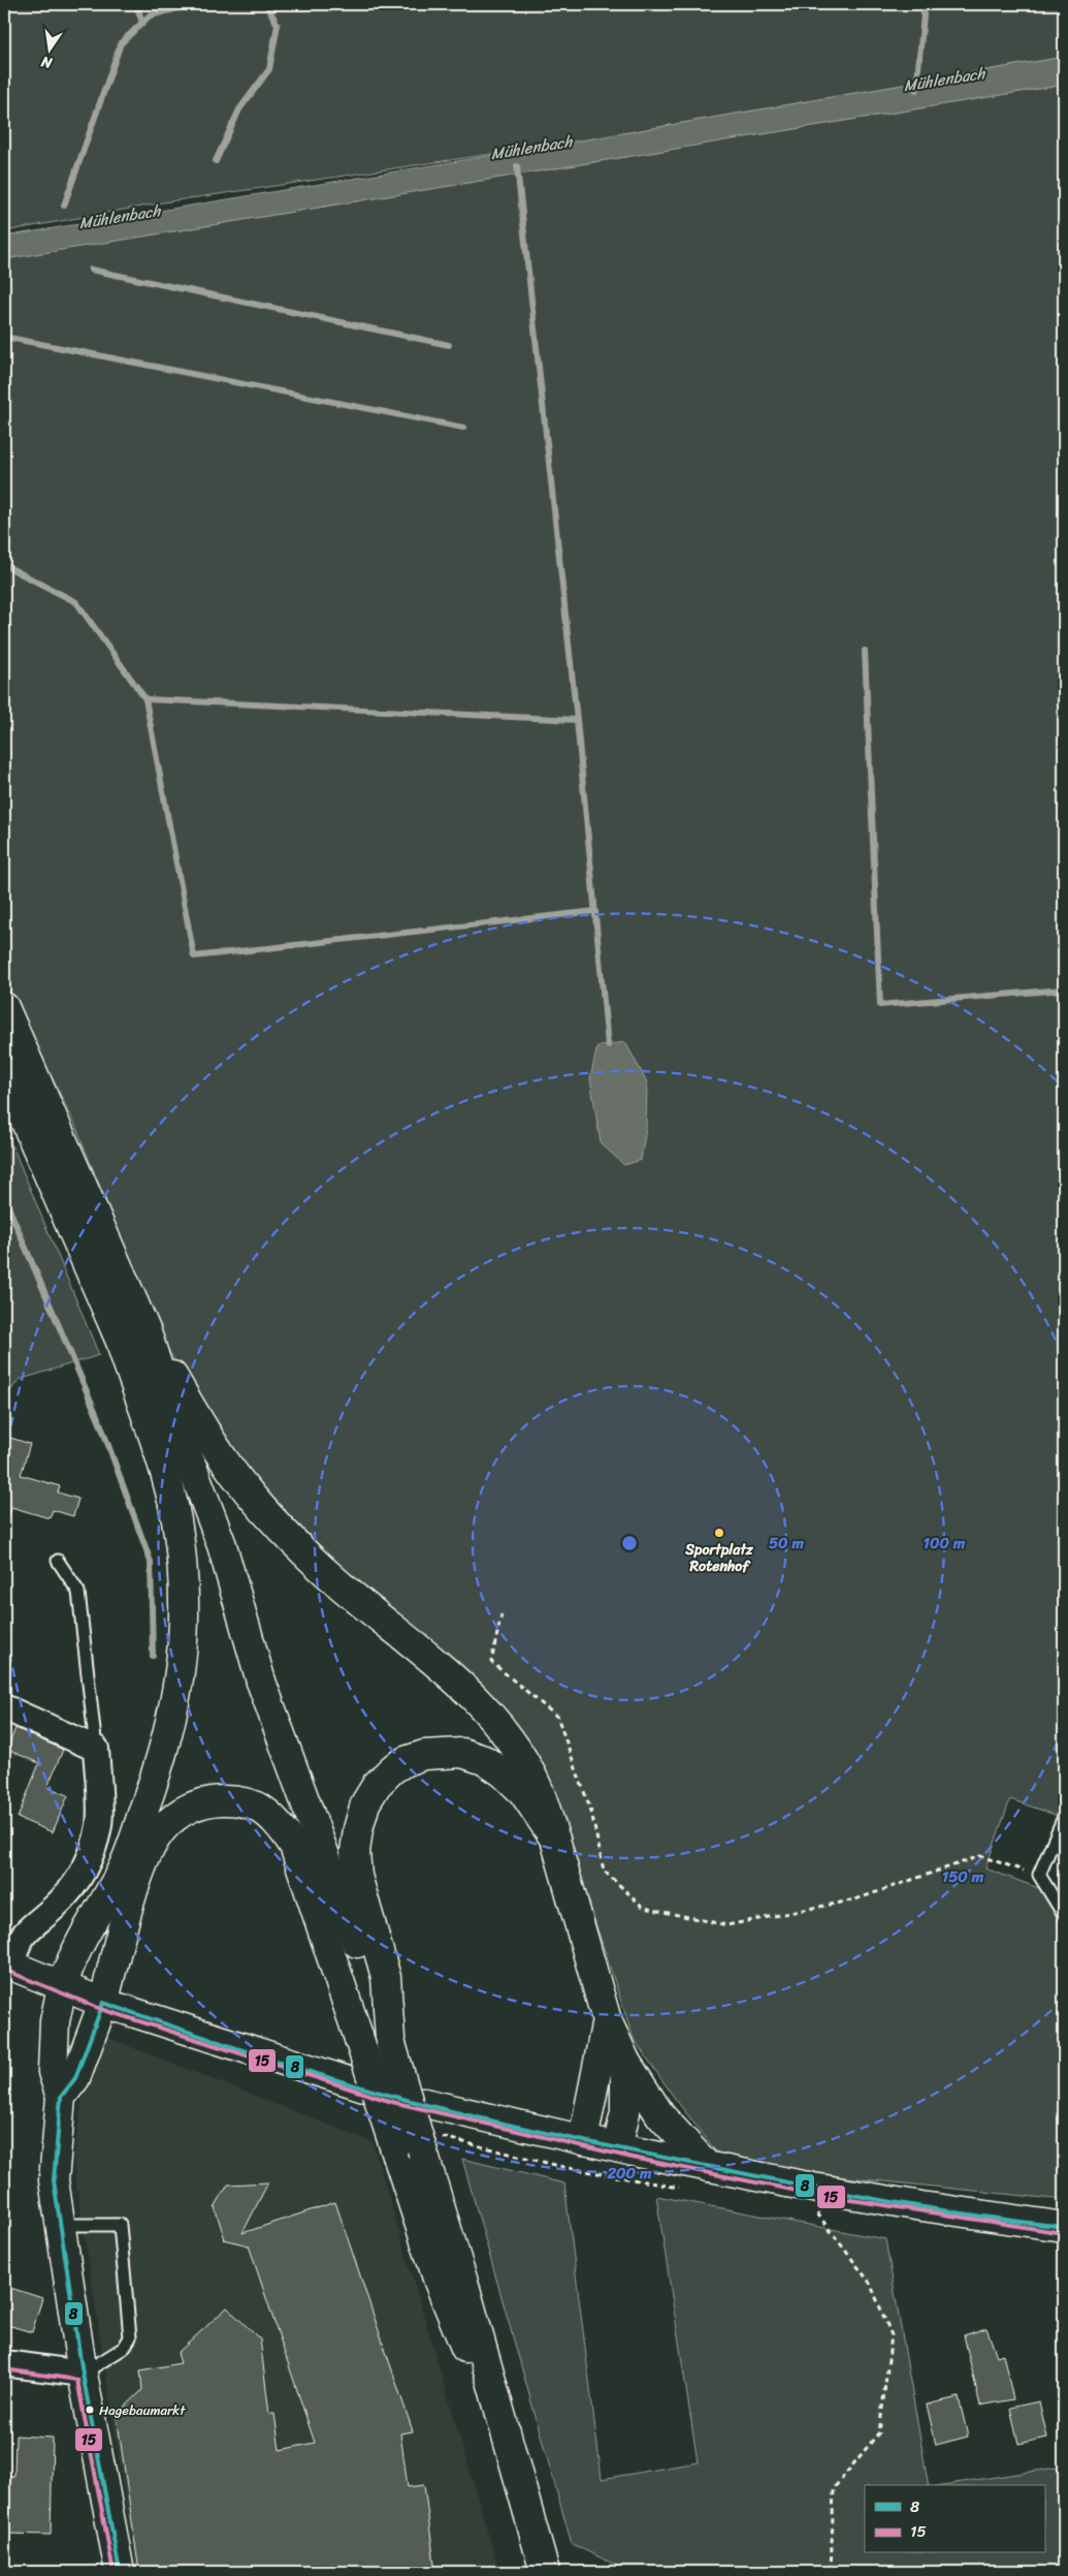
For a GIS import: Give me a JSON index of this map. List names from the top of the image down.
{
  "water": ["Mühlenbach"],
  "places": ["Sportplatz Rotenhof", "Hagebaumarkt"],
  "lines": ["transit line 15", "transit line 8"],
  "legend": ["8", "15"],
  "north": "bottom",
  "rings": [
    "50 m",
    "100 m",
    "150 m",
    "200 m"
  ]
}
